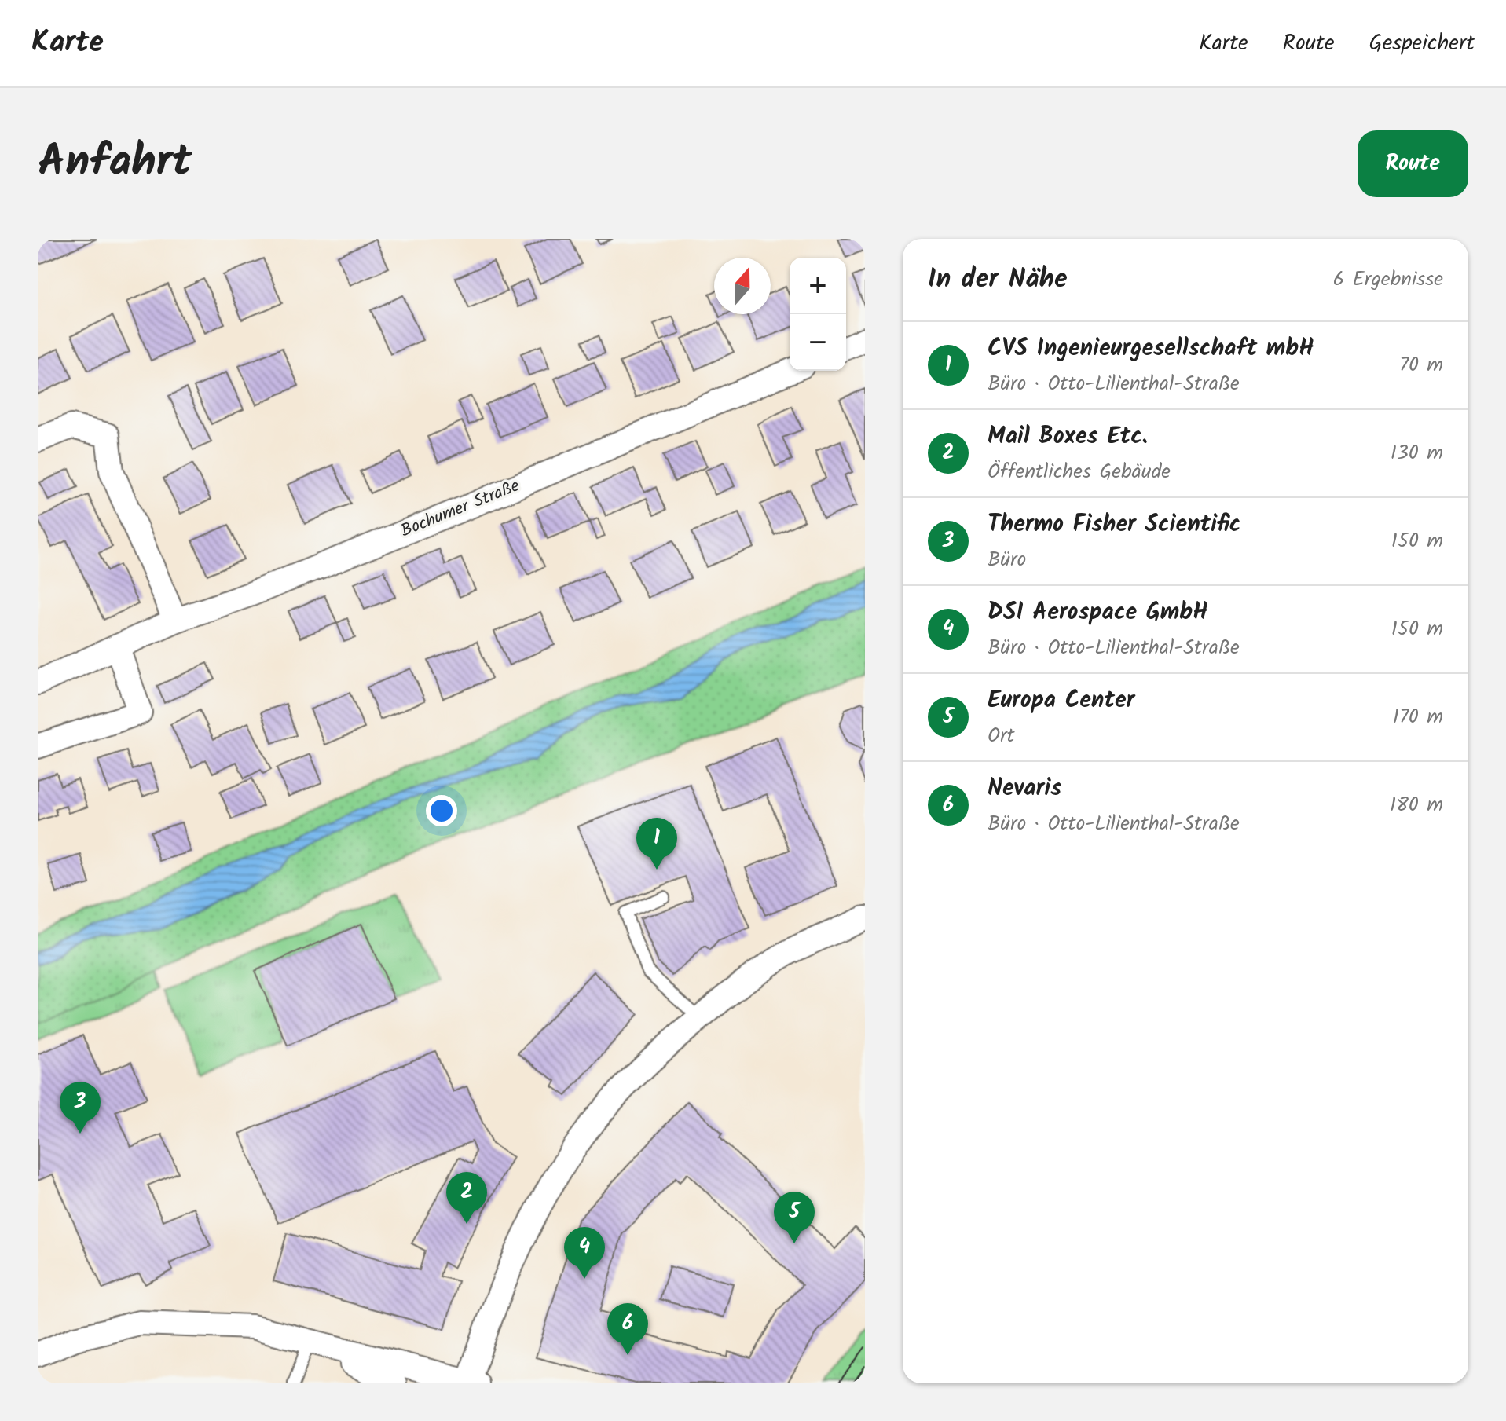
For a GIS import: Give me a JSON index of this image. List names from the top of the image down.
{
  "streets": {
    "street": ["Bochumer Straße"]
  },
  "north": "top",
  "page": {
    "header": "Karte",
    "nav": ["Karte", "Route", "Gespeichert"],
    "title": "Anfahrt",
    "buttons": "Route",
    "heading": ["In der Nähe", "6 Ergebnisse"],
    "map_buttons": ["+", "−"],
    "list": [
      {
        "mark": "1",
        "name": "CVS Ingenieurgesellschaft mbH",
        "note": "Büro · Otto-Lilienthal-Straße",
        "value": "70 m"
      },
      {
        "mark": "2",
        "name": "Mail Boxes Etc.",
        "note": "Öffentliches Gebäude",
        "value": "130 m"
      },
      {
        "mark": "3",
        "name": "Thermo Fisher Scientific",
        "note": "Büro",
        "value": "150 m"
      },
      {
        "mark": "4",
        "name": "DSI Aerospace GmbH",
        "note": "Büro · Otto-Lilienthal-Straße",
        "value": "150 m"
      },
      {
        "mark": "5",
        "name": "Europa Center",
        "note": "Ort",
        "value": "170 m"
      },
      {
        "mark": "6",
        "name": "Nevaris",
        "note": "Büro · Otto-Lilienthal-Straße",
        "value": "180 m"
      }
    ],
    "pins": [
      "1",
      "3",
      "2",
      "5",
      "4",
      "6"
    ]
  }
}
